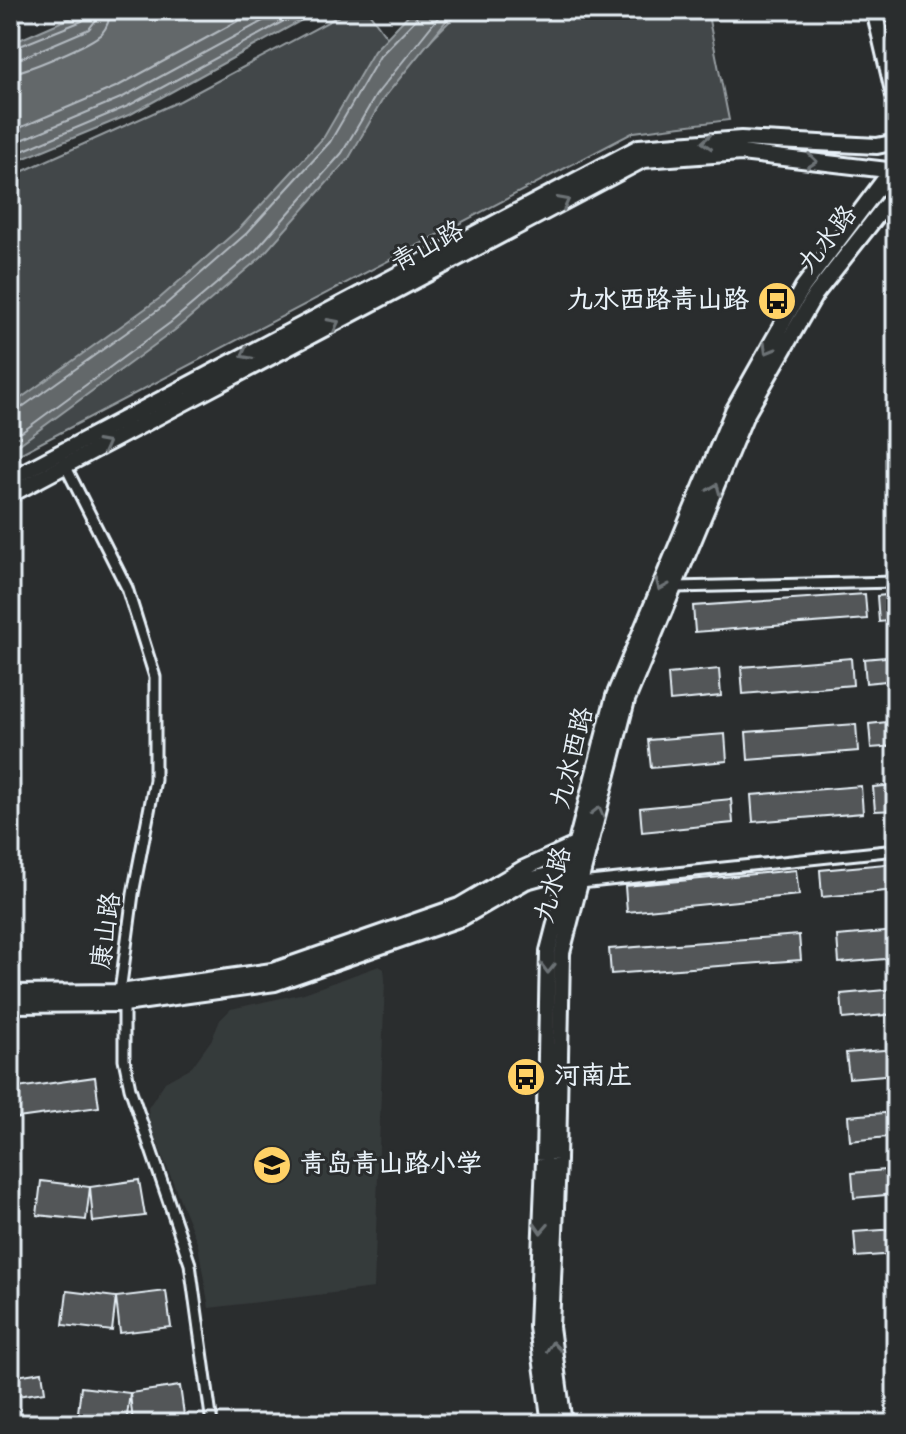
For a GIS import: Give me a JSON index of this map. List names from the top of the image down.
{
  "streets": {
    "main road": ["九水路", "青山路", "九水西路"],
    "street": ["康山路"]
  },
  "crossings": [
    ["九水路", "九水西路"],
    ["青山路", "九水西路"],
    ["青山路", "康山路"]
  ],
  "one_way": ["九水路", "九水西路"],
  "places": {
    "bus stop": ["九水西路青山路", "河南庄"],
    "school or university": ["青岛青山路小学"]
  }
}
